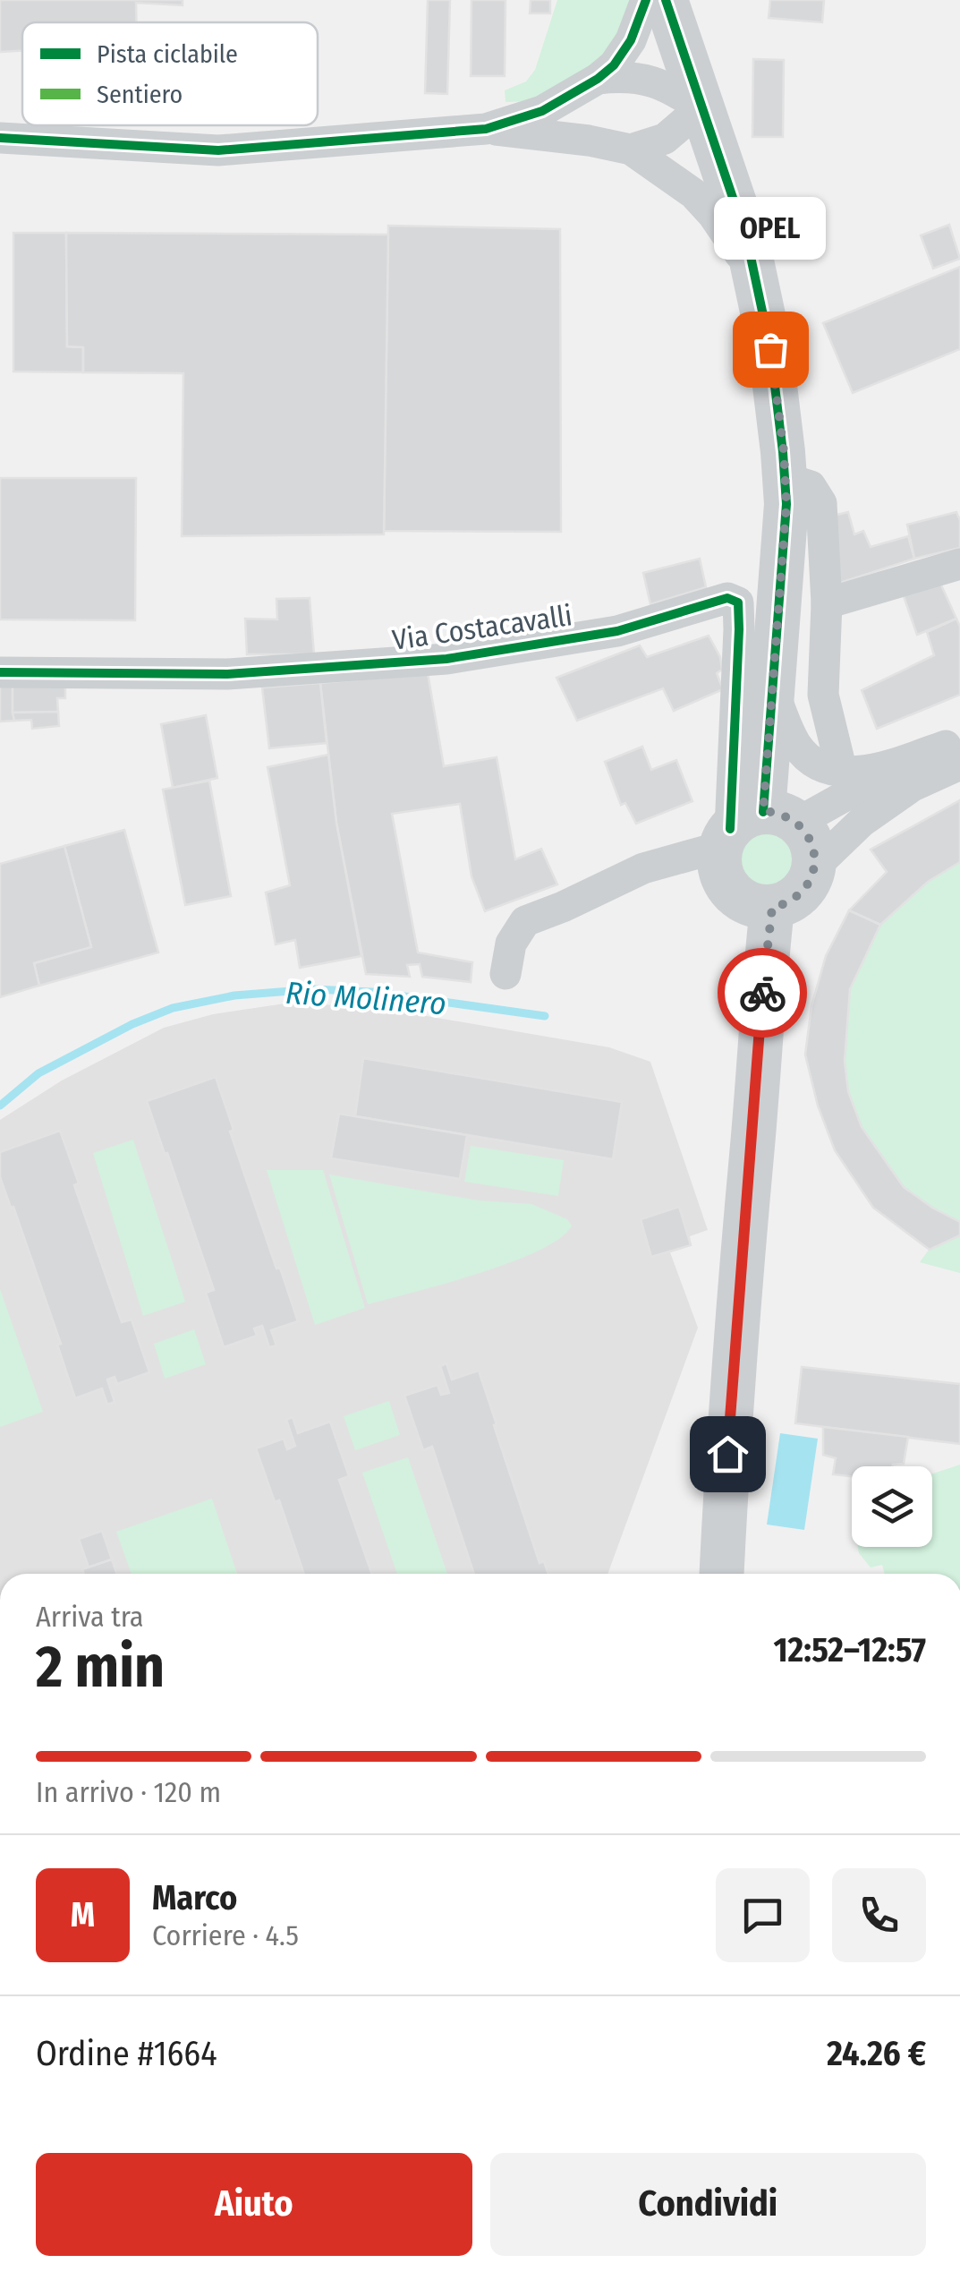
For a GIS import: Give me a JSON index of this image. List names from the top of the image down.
{
  "streets": {
    "street": ["Via Costacavalli"]
  },
  "water": ["Rio Molinero"],
  "places": ["OPEL"],
  "legend": ["Pista ciclabile", "Sentiero"],
  "page": {
    "bubble": "OPEL",
    "heading": ["2 min", "Arriva tra", "12:52–12:57"],
    "panel": [
      "Marco",
      "Corriere · 4.5",
      "Ordine #1664",
      "24.26 €"
    ],
    "bar": "In arrivo · 120 m",
    "round": "M",
    "buttons": ["Aiuto", "Condividi"]
  }
}
